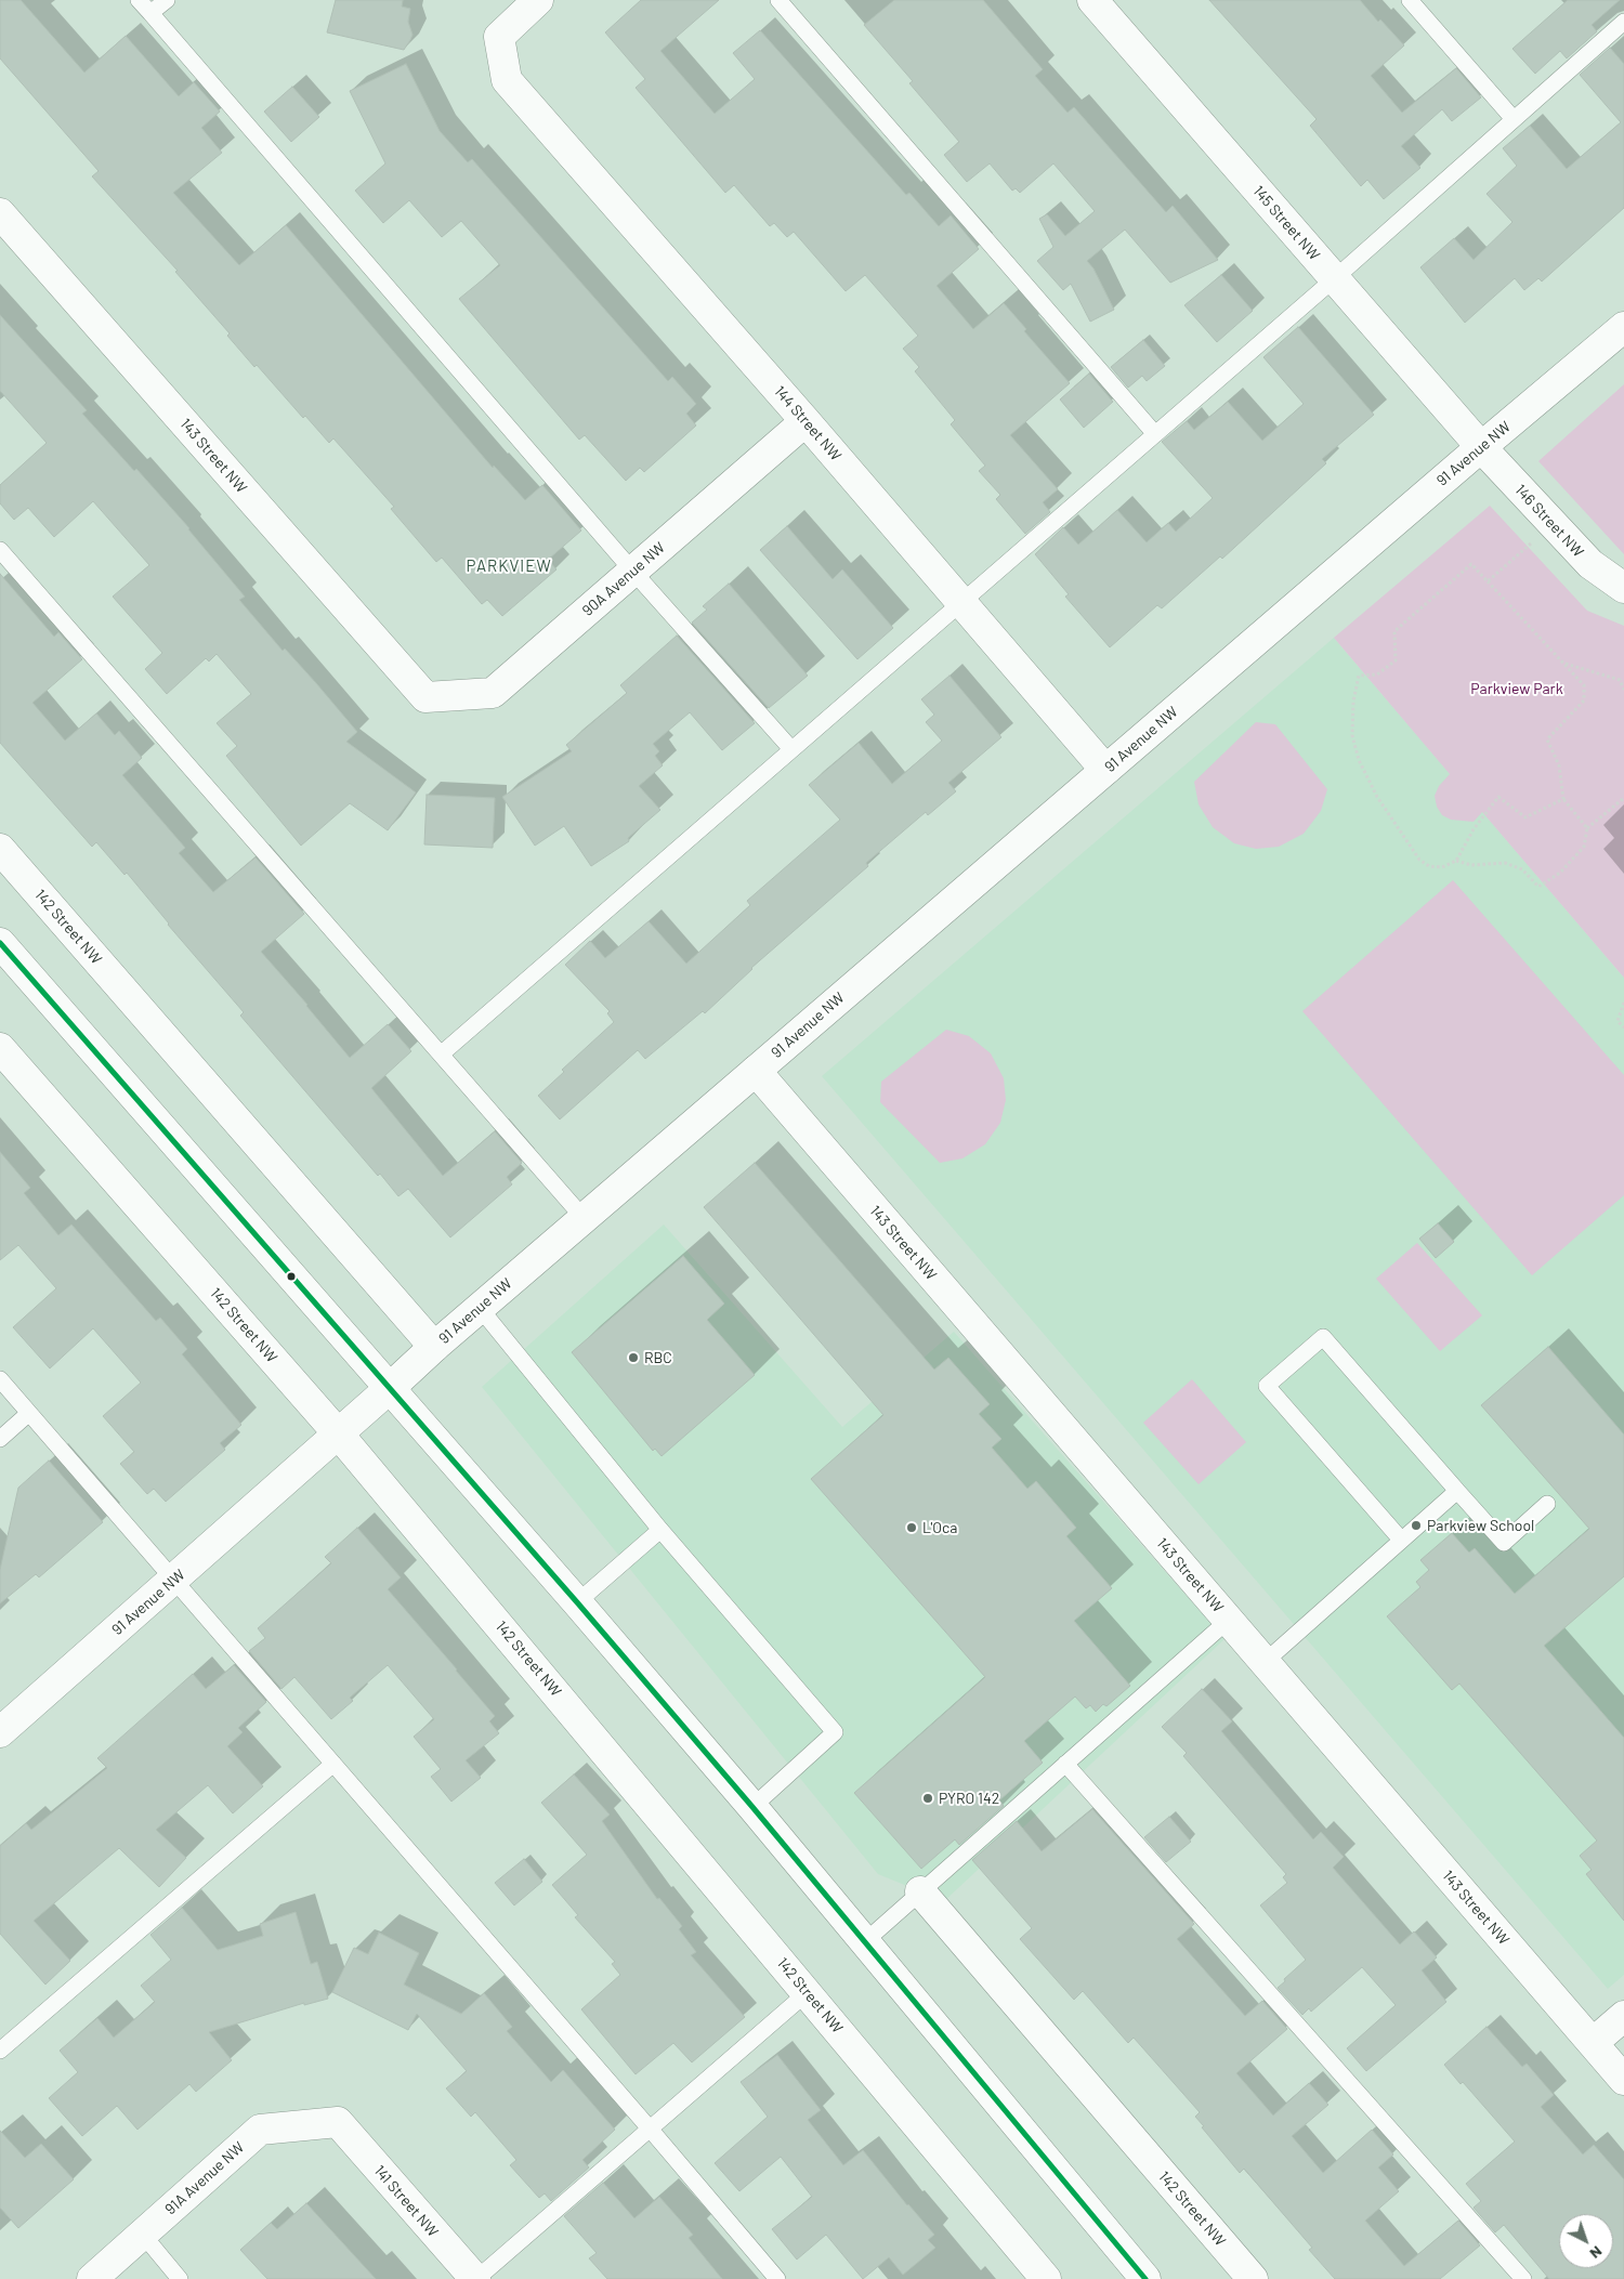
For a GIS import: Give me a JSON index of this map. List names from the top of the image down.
{
  "streets": {
    "street": [
      "145 Street NW",
      "144 Street NW",
      "91 Avenue NW",
      "143 Street NW",
      "146 Street NW",
      "90A Avenue NW",
      "142 Street NW",
      "91A Avenue NW",
      "141 Street NW"
    ]
  },
  "crossings": [
    ["145 Street NW", "91 Avenue NW"],
    ["145 Street NW", "146 Street NW"],
    ["144 Street NW", "91 Avenue NW"],
    ["144 Street NW", "90A Avenue NW"],
    ["91 Avenue NW", "143 Street NW"],
    ["91 Avenue NW", "146 Street NW"],
    ["91 Avenue NW", "142 Street NW"],
    ["143 Street NW", "90A Avenue NW"],
    ["91A Avenue NW", "141 Street NW"]
  ],
  "districts": ["PARKVIEW"],
  "parks": ["Parkview Park"],
  "places": [
    "RBC",
    "Parkview School",
    "L'Oca",
    "PYRO 142"
  ],
  "north": "bottom right"
}
